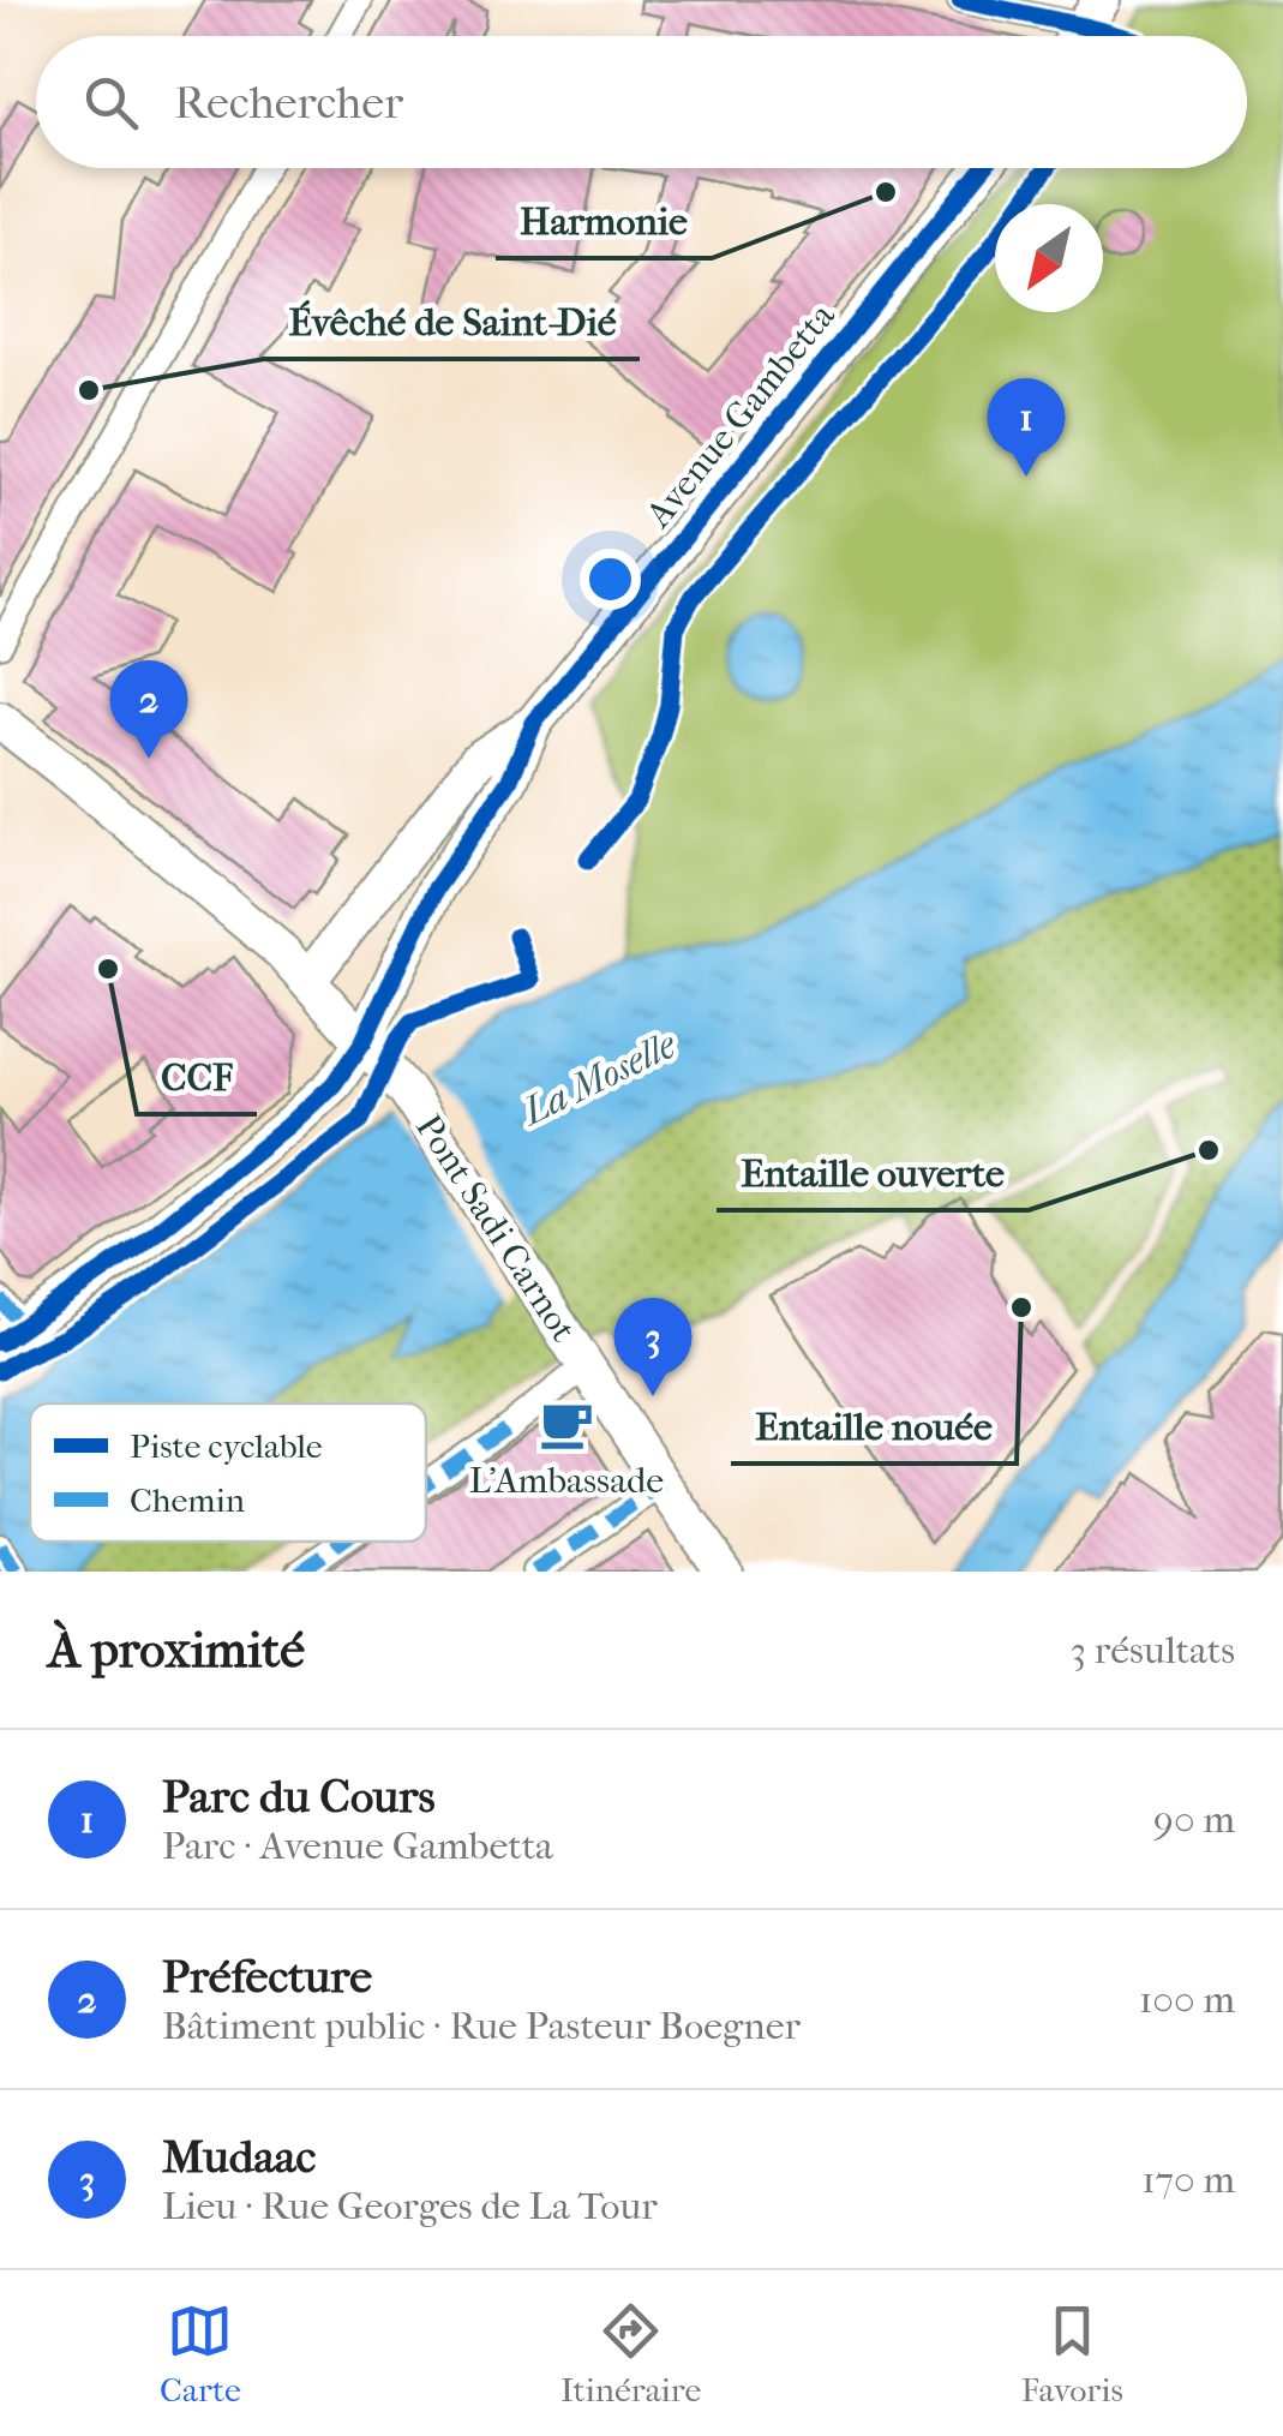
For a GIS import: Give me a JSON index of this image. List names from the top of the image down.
{
  "streets": {
    "street": ["Avenue Gambetta", "Pont Sadi Carnot"]
  },
  "crossings": [
    ["Avenue Gambetta", "Pont Sadi Carnot"]
  ],
  "water": ["La Moselle"],
  "places": {
    "other": [
      "Harmonie",
      "Évêché de Saint-Dié",
      "CCF",
      "Entaille ouverte",
      "Entaille nouée"
    ],
    "cafe": ["L’Ambassade"]
  },
  "legend": ["Piste cyclable", "Chemin"],
  "north": "bottom left",
  "page": {
    "search": "Rechercher",
    "pins": ["1", "2", "3"],
    "heading": ["À proximité", "3 résultats"],
    "list": [
      {
        "mark": "1",
        "name": "Parc du Cours",
        "note": "Parc · Avenue Gambetta",
        "value": "90 m"
      },
      {
        "mark": "2",
        "name": "Préfecture",
        "note": "Bâtiment public · Rue Pasteur Boegner",
        "value": "100 m"
      },
      {
        "mark": "3",
        "name": "Mudaac",
        "note": "Lieu · Rue Georges de La Tour",
        "value": "170 m"
      }
    ],
    "nav": ["Carte", "Itinéraire", "Favoris"]
  }
}
